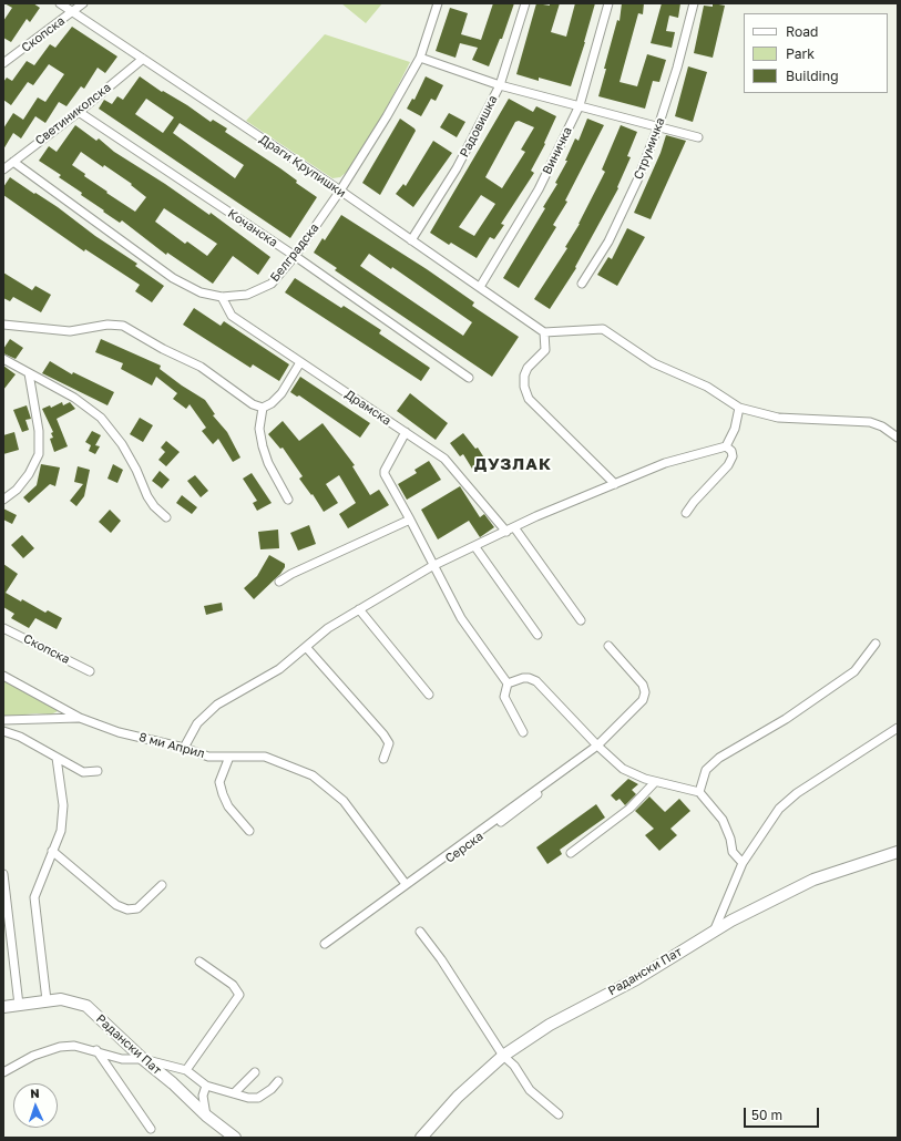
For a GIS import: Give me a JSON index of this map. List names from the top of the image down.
{
  "streets": {
    "street": [
      "Скопска",
      "Светиниколска",
      "Радовишка",
      "Струмичка",
      "Виничка",
      "Драги Крупишки",
      "Кочанска",
      "Белградска",
      "Драмска",
      "8 ми Април",
      "Серска",
      "Радански Пат"
    ]
  },
  "crossings": [
    ["Скопска", "Драги Крупишки"],
    ["Светиниколска", "Драги Крупишки"],
    ["Светиниколска", "Кочанска"],
    ["Светиниколска", "Белградска"],
    ["Радовишка", "Драги Крупишки"],
    ["Виничка", "Драги Крупишки"],
    ["Драги Крупишки", "Белградска"],
    ["Кочанска", "Белградска"],
    ["Белградска", "Драмска"],
    ["8 ми Април", "Серска"]
  ],
  "districts": ["ДУЗЛАК"],
  "legend": ["Road", "Park", "Building"],
  "scale_bar": "50 m",
  "north": "top"
}
